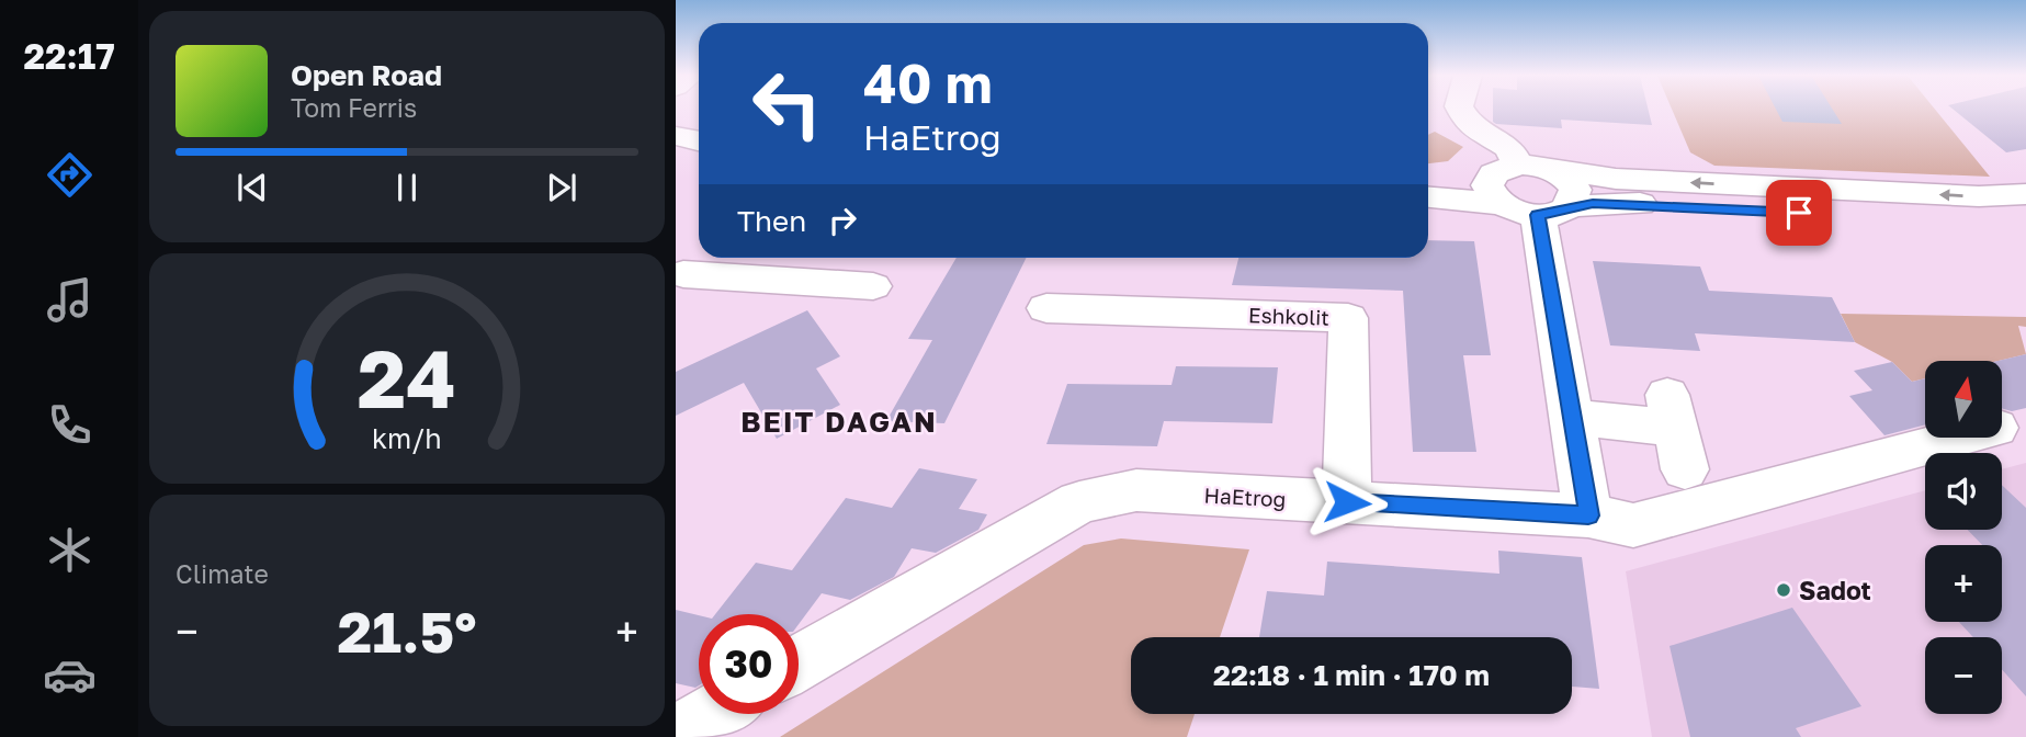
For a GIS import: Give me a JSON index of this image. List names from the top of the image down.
{
  "streets": {
    "street": ["Eshkolit", "HaEtrog"]
  },
  "crossings": [
    ["Eshkolit", "HaEtrog"]
  ],
  "districts": ["BEIT DAGAN"],
  "places": ["Sadot"],
  "north": "top",
  "page": {
    "tabs": "22:17",
    "turn": ["40 m", "HaEtrog"],
    "song": ["Open Road", "Tom Ferris"],
    "then": "Then",
    "map_buttons": ["+", "−"],
    "tile": "Climate",
    "heat": ["−", "21.5°", "+"],
    "limit": "30",
    "trip": "22:18 · 1 min · 170 m",
    "gauge": ["24", "km/h"]
  }
}
